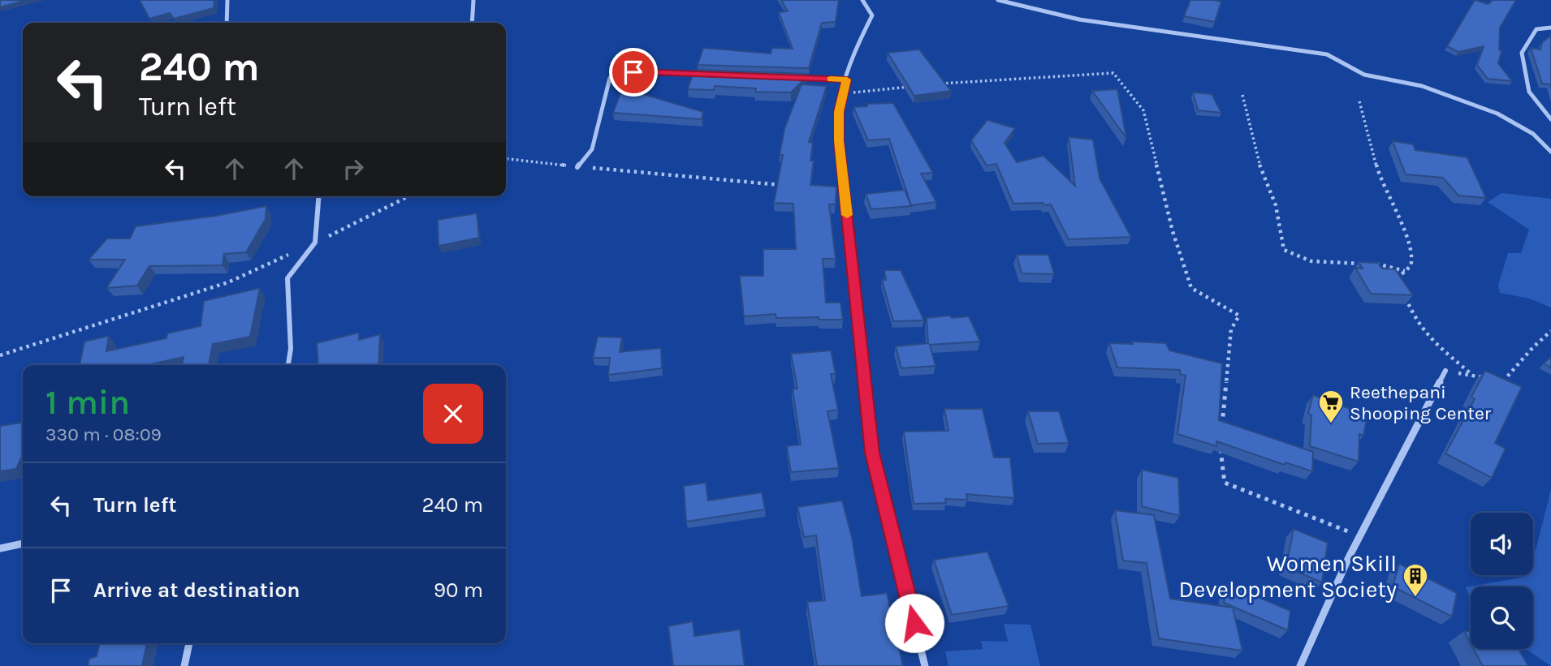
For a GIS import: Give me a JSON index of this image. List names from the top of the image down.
{
  "places": {
    "supermarket": ["Reethepani Shooping Center"],
    "building": ["Women Skill Development Society"]
  },
  "page": {
    "turn": ["240 m", "Turn left"],
    "heading": ["1 min", "330 m · 08:09"],
    "list": [
      {
        "name": "Turn left",
        "value": "240 m"
      },
      {
        "name": "Arrive at destination",
        "value": "90 m"
      }
    ]
  }
}
